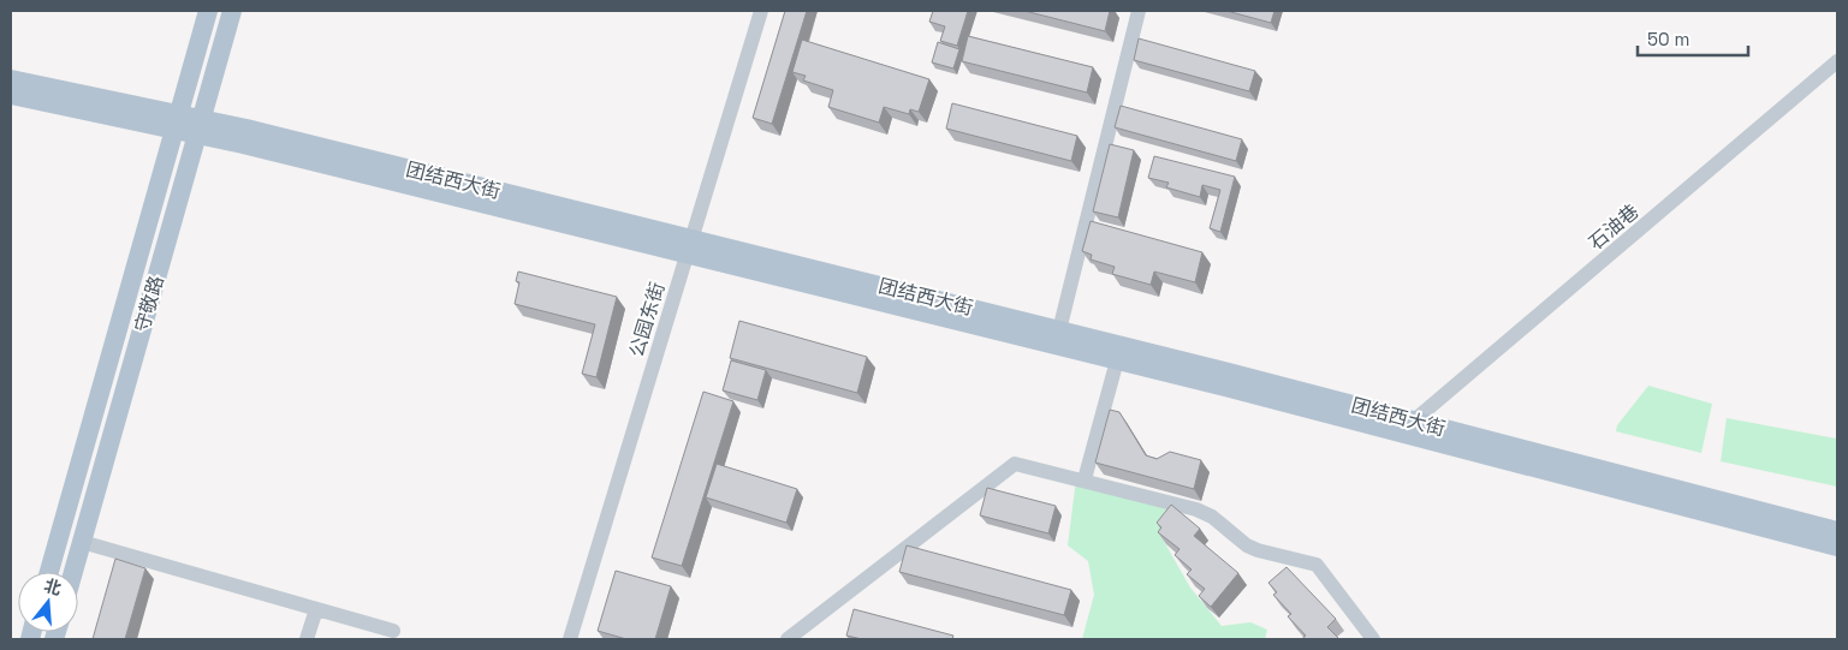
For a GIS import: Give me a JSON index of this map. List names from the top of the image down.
{
  "streets": {
    "main road": ["团结西大街", "守敬路"],
    "street": ["石油巷", "公园东街"]
  },
  "crossings": [
    ["团结西大街", "石油巷"],
    ["团结西大街", "守敬路"],
    ["团结西大街", "公园东街"]
  ],
  "scale_bar": "50 m",
  "north": "top"
}
